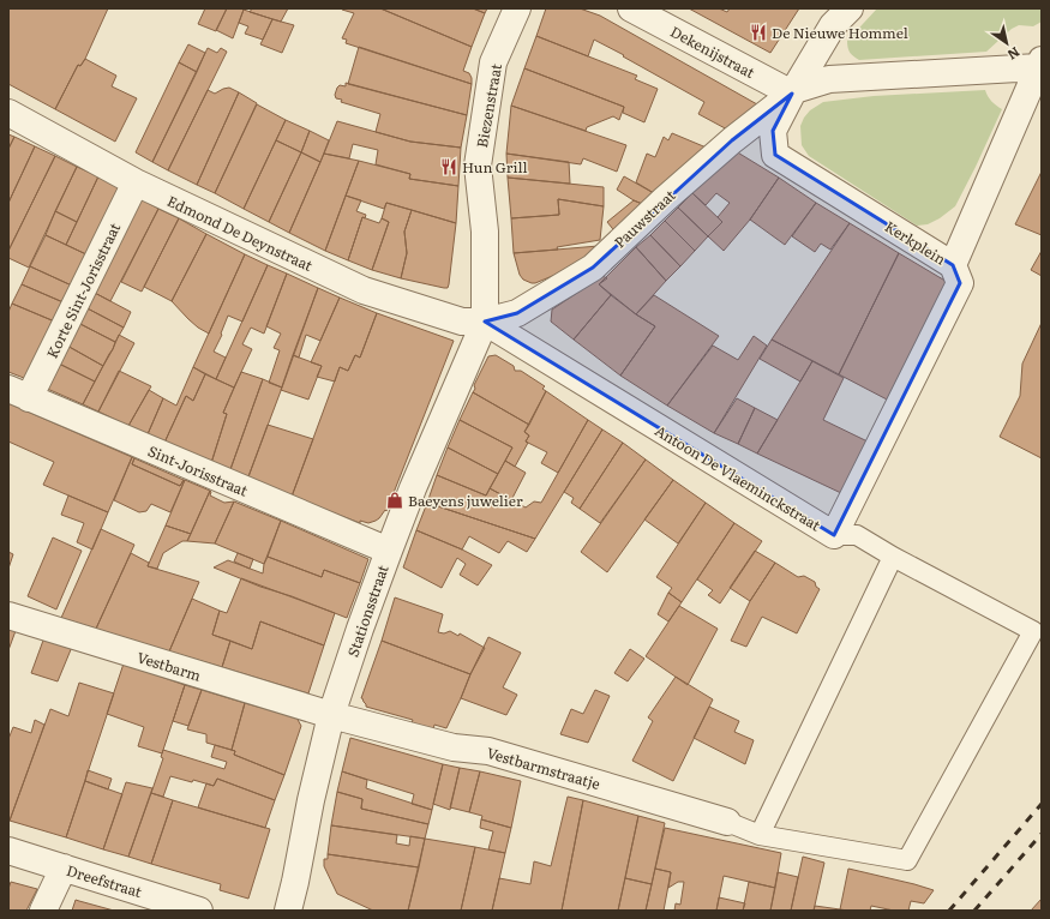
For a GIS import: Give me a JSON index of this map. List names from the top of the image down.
{
  "streets": {
    "street": [
      "Dekenijstraat",
      "Biezenstraat",
      "Pauwstraat",
      "Edmond De Deynstraat",
      "Kerkplein",
      "Korte Sint-Jorisstraat",
      "Sint-Jorisstraat",
      "Antoon De Vlaeminckstraat",
      "Stationsstraat",
      "Vestbarm",
      "Vestbarmstraatje",
      "Dreefstraat"
    ]
  },
  "crossings": [
    ["Dekenijstraat", "Pauwstraat"],
    ["Dekenijstraat", "Kerkplein"],
    ["Biezenstraat", "Pauwstraat"],
    ["Biezenstraat", "Edmond De Deynstraat"],
    ["Biezenstraat", "Antoon De Vlaeminckstraat"],
    ["Biezenstraat", "Stationsstraat"],
    ["Pauwstraat", "Edmond De Deynstraat"],
    ["Pauwstraat", "Kerkplein"],
    ["Pauwstraat", "Antoon De Vlaeminckstraat"],
    ["Pauwstraat", "Stationsstraat"],
    ["Edmond De Deynstraat", "Korte Sint-Jorisstraat"],
    ["Edmond De Deynstraat", "Antoon De Vlaeminckstraat"],
    ["Edmond De Deynstraat", "Stationsstraat"],
    ["Kerkplein", "Antoon De Vlaeminckstraat"],
    ["Korte Sint-Jorisstraat", "Sint-Jorisstraat"],
    ["Sint-Jorisstraat", "Stationsstraat"],
    ["Antoon De Vlaeminckstraat", "Stationsstraat"],
    ["Stationsstraat", "Vestbarm"],
    ["Stationsstraat", "Vestbarmstraatje"],
    ["Vestbarm", "Vestbarmstraatje"]
  ],
  "places": {
    "restaurant": ["De Nieuwe Hommel", "Hun Grill"],
    "shop": ["Baeyens juwelier"]
  },
  "north": "bottom right"
}
